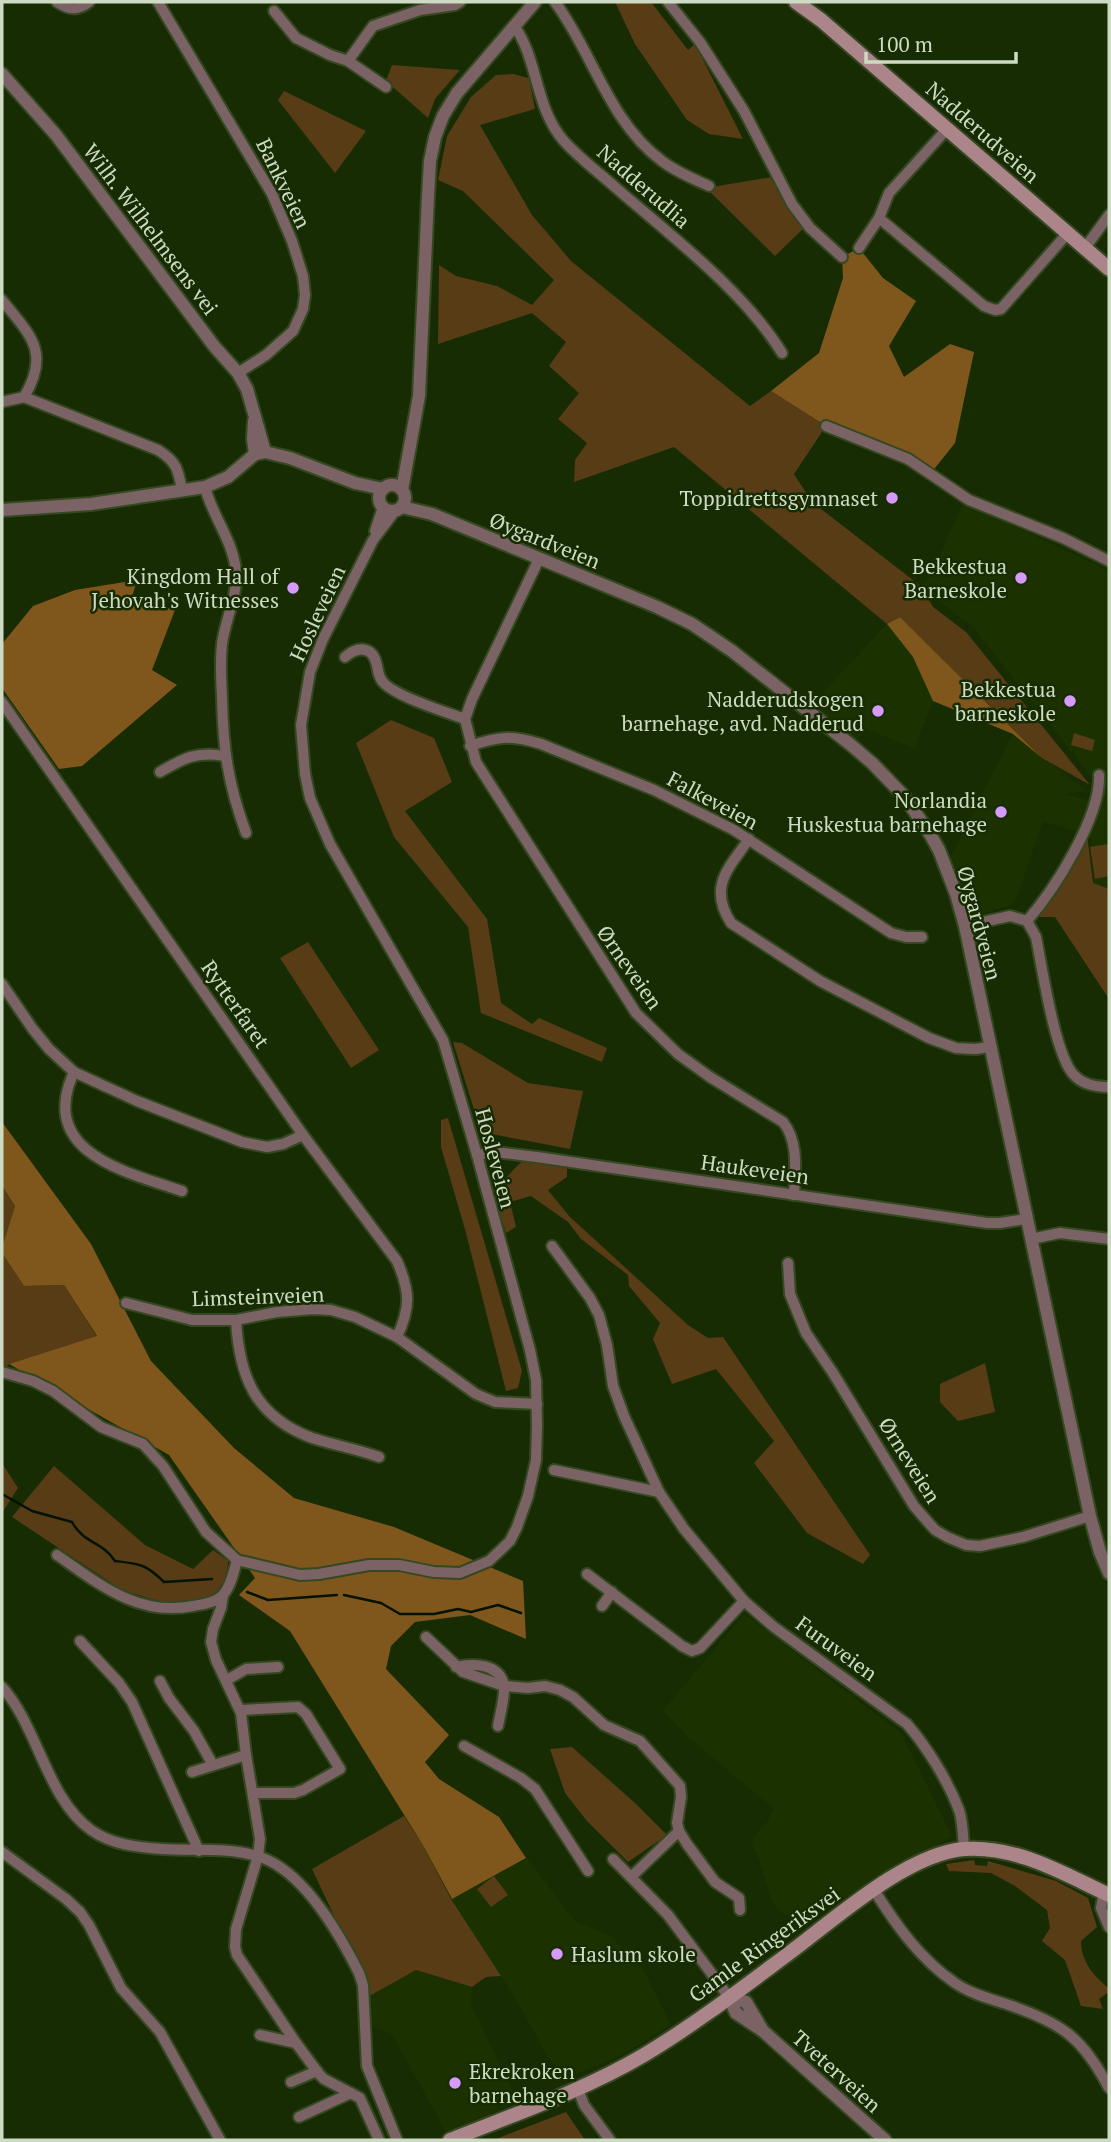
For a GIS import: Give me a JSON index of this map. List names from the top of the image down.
{
  "streets": {
    "main road": ["Nadderudveien", "Gamle Ringeriksvei"],
    "street": [
      "Bankveien",
      "Nadderudlia",
      "Wilh. Wilhelmsens vei",
      "Øygardveien",
      "Hosleveien",
      "Falkeveien",
      "Ørneveien",
      "Rytterfaret",
      "Haukeveien",
      "Limsteinveien",
      "Furuveien",
      "Tveterveien"
    ]
  },
  "crossings": [
    ["Bankveien", "Wilh. Wilhelmsens vei"],
    ["Nadderudlia", "Hosleveien"],
    ["Wilh. Wilhelmsens vei", "Øygardveien"],
    ["Øygardveien", "Hosleveien"],
    ["Øygardveien", "Ørneveien"],
    ["Øygardveien", "Haukeveien"],
    ["Hosleveien", "Haukeveien"],
    ["Hosleveien", "Limsteinveien"],
    ["Falkeveien", "Ørneveien"],
    ["Ørneveien", "Haukeveien"],
    ["Rytterfaret", "Limsteinveien"],
    ["Furuveien", "Gamle Ringeriksvei"],
    ["Gamle Ringeriksvei", "Tveterveien"]
  ],
  "places": [
    "Toppidrettsgymnaset",
    "Bekkestua Barneskole",
    "Kingdom Hall of Jehovah's Witnesses",
    "Bekkestua barneskole",
    "Nadderudskogen barnehage, avd. Nadderud",
    "Norlandia Huskestua barnehage",
    "Haslum skole",
    "Ekrekroken barnehage"
  ],
  "scale_bar": "100 m"
}
